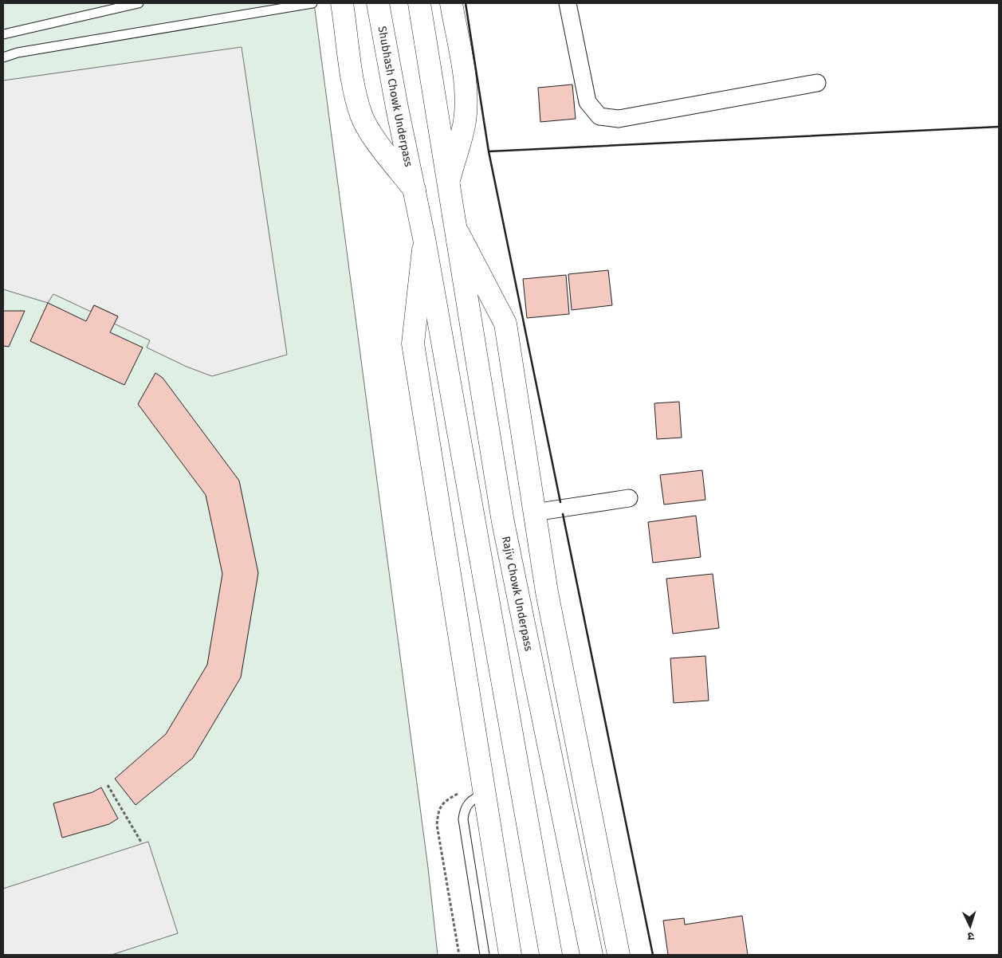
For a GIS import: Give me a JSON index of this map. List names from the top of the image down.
{
  "streets": {
    "main road": ["Shubhash Chowk Underpass", "Rajiv Chowk Underpass"]
  },
  "north": "bottom"
}
